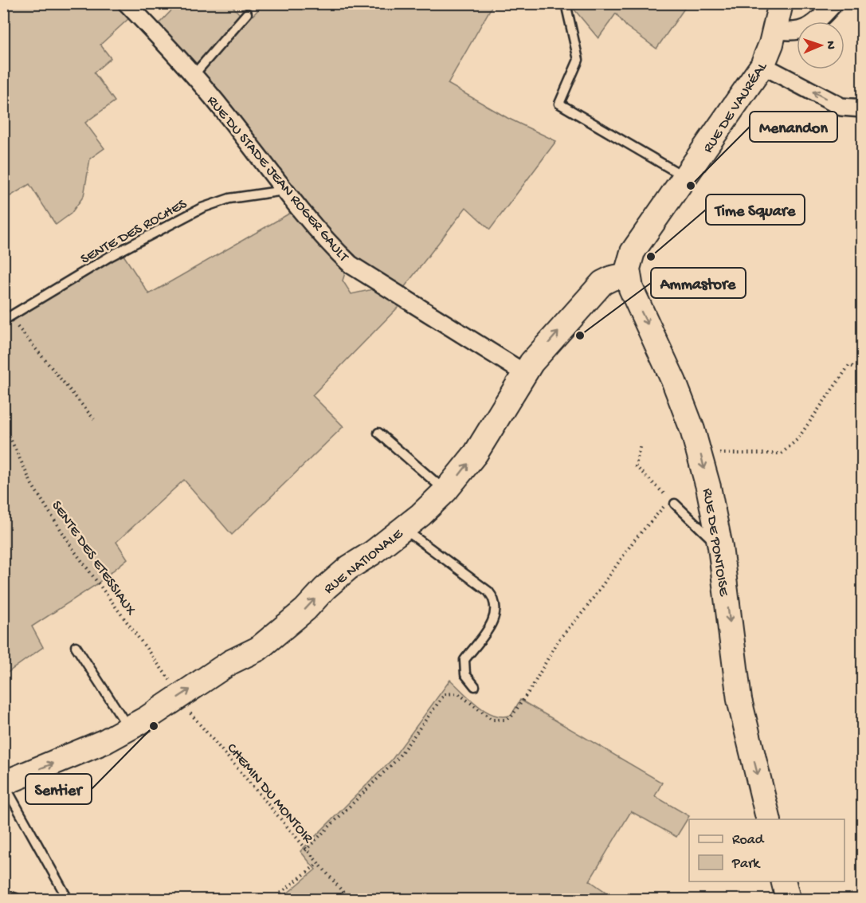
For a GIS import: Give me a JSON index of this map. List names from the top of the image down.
{
  "streets": {
    "street": [
      "RUE DE VAURÉAL",
      "RUE DU STADE JEAN ROGER GAULT",
      "RUE DE PONTOISE",
      "RUE NATIONALE"
    ],
    "lane": ["SENTE DES ROCHES"],
    "path": ["SENTE DES ETESSIAUX", "CHEMIN DU MONTOIR"]
  },
  "crossings": [
    ["RUE DE VAURÉAL", "RUE DE PONTOISE"],
    ["RUE DE VAURÉAL", "RUE NATIONALE"],
    ["RUE DU STADE JEAN ROGER GAULT", "SENTE DES ROCHES"],
    ["RUE DU STADE JEAN ROGER GAULT", "RUE NATIONALE"],
    ["RUE DE PONTOISE", "RUE NATIONALE"],
    ["SENTE DES ETESSIAUX", "RUE NATIONALE"],
    ["SENTE DES ETESSIAUX", "CHEMIN DU MONTOIR"],
    ["RUE NATIONALE", "CHEMIN DU MONTOIR"]
  ],
  "one_way": ["RUE DE PONTOISE", "RUE NATIONALE"],
  "places": [
    "Menandon",
    "Time Square",
    "Ammastore",
    "Sentier"
  ],
  "legend": ["Road", "Park"],
  "north": "right"
}
